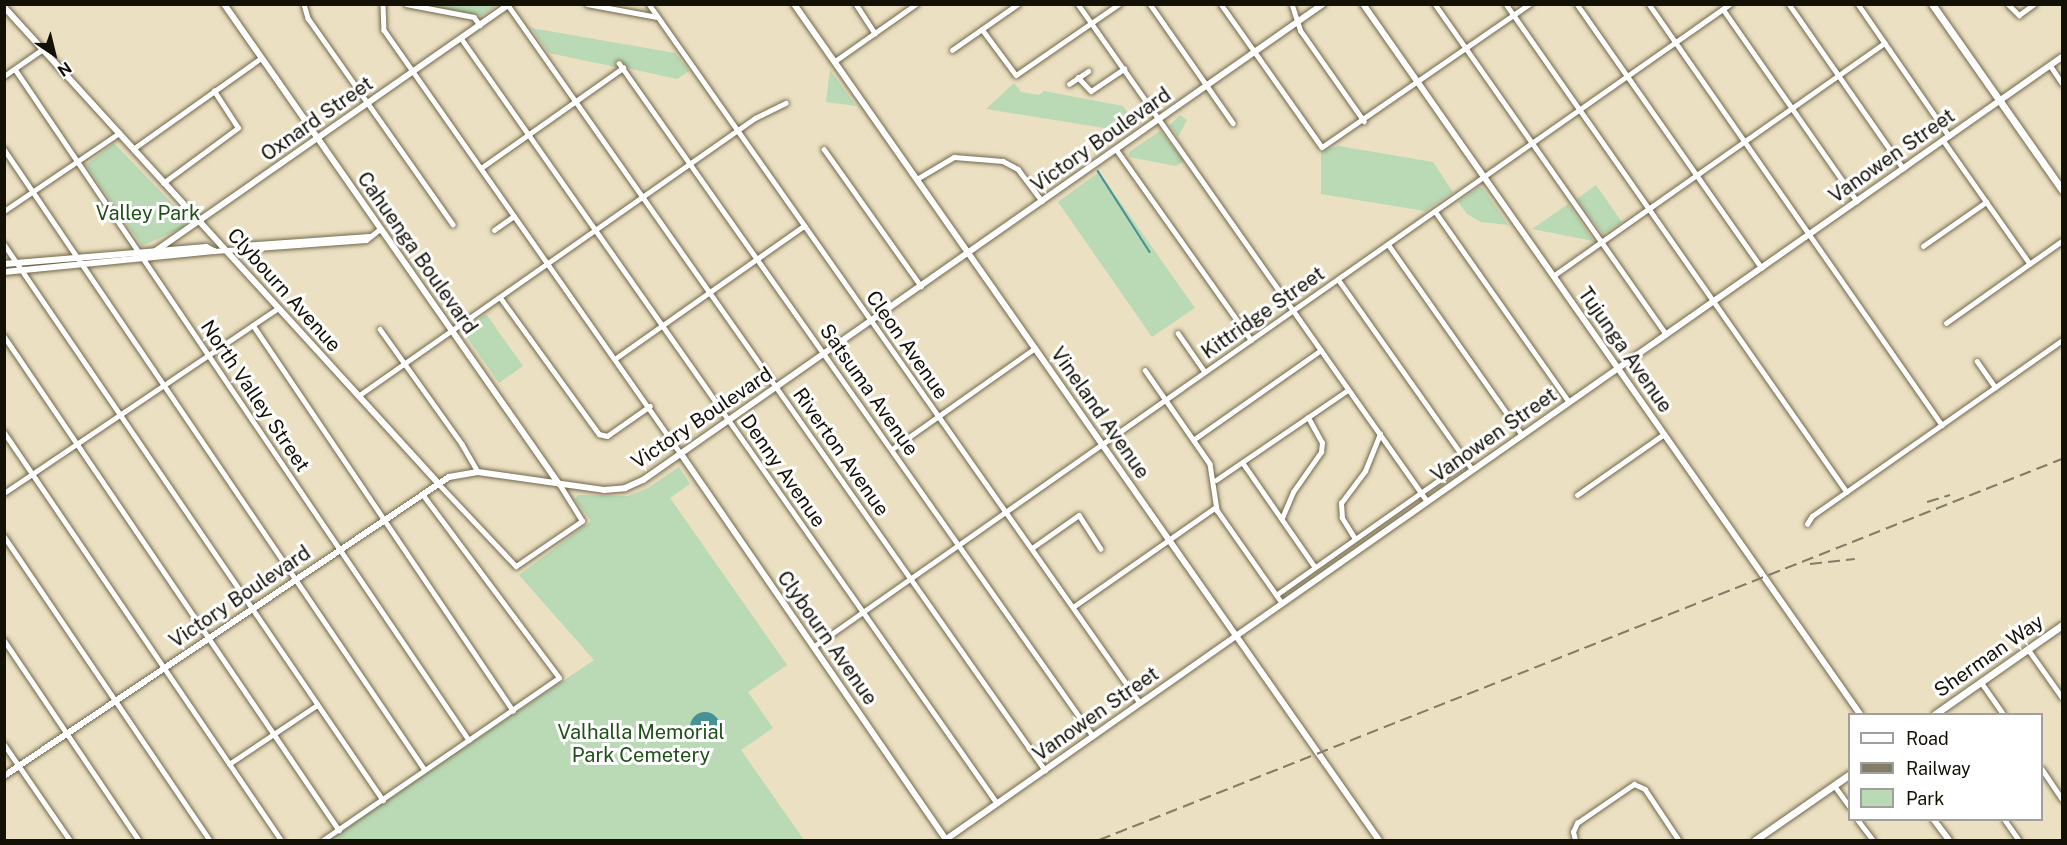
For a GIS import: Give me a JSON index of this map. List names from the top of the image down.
{
  "streets": {
    "main road": [
      "Oxnard Street",
      "Victory Boulevard",
      "Vanowen Street",
      "Cahuenga Boulevard",
      "Clybourn Avenue",
      "Tujunga Avenue",
      "Vineland Avenue",
      "Sherman Way"
    ],
    "street": [
      "Kittridge Street",
      "Cleon Avenue",
      "Satsuma Avenue",
      "North Valley Street",
      "Riverton Avenue",
      "Denny Avenue"
    ]
  },
  "crossings": [
    ["Oxnard Street", "Cahuenga Boulevard"],
    ["Oxnard Street", "Clybourn Avenue"],
    ["Oxnard Street", "North Valley Street"],
    ["Oxnard Street", "Riverton Avenue"],
    ["Oxnard Street", "Denny Avenue"],
    ["Victory Boulevard", "Cahuenga Boulevard"],
    ["Victory Boulevard", "Clybourn Avenue"],
    ["Victory Boulevard", "Cleon Avenue"],
    ["Victory Boulevard", "Satsuma Avenue"],
    ["Victory Boulevard", "North Valley Street"],
    ["Victory Boulevard", "Vineland Avenue"],
    ["Victory Boulevard", "Riverton Avenue"],
    ["Victory Boulevard", "Denny Avenue"],
    ["Vanowen Street", "Clybourn Avenue"],
    ["Vanowen Street", "Cleon Avenue"],
    ["Vanowen Street", "Tujunga Avenue"],
    ["Vanowen Street", "Satsuma Avenue"],
    ["Vanowen Street", "Vineland Avenue"],
    ["Vanowen Street", "Riverton Avenue"],
    ["Vanowen Street", "Denny Avenue"],
    ["Cahuenga Boulevard", "Clybourn Avenue"],
    ["Clybourn Avenue", "Kittridge Street"],
    ["Kittridge Street", "Cleon Avenue"],
    ["Kittridge Street", "Tujunga Avenue"],
    ["Kittridge Street", "Satsuma Avenue"],
    ["Kittridge Street", "Vineland Avenue"],
    ["Kittridge Street", "Riverton Avenue"],
    ["Kittridge Street", "Denny Avenue"]
  ],
  "parks": ["Valley Park", "Valhalla Memorial Park Cemetery"],
  "legend": ["Road", "Railway", "Park"],
  "north": "bottom right"
}
